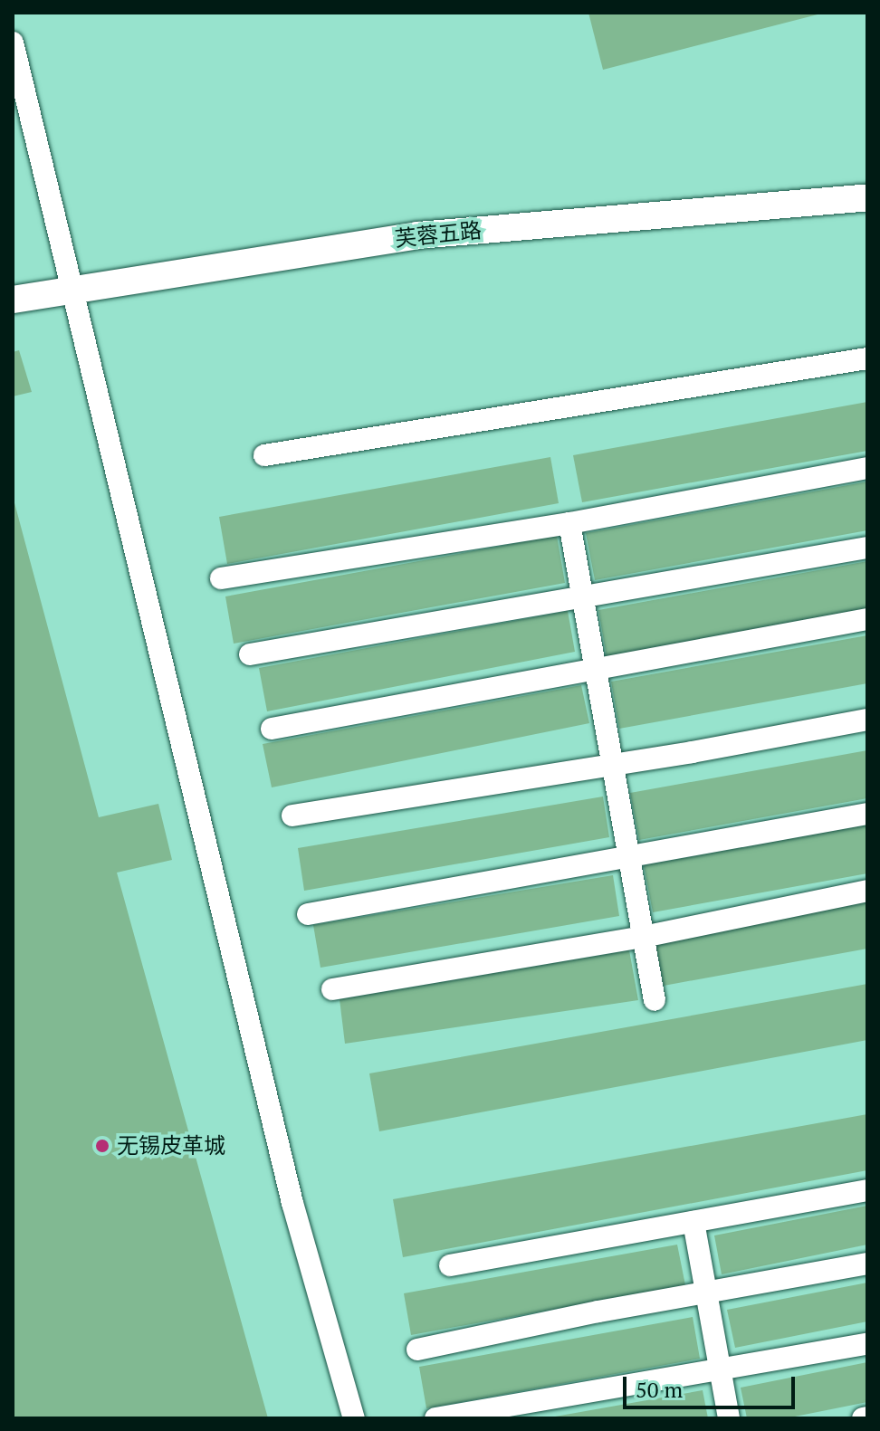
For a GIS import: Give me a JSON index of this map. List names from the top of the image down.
{
  "streets": {
    "street": ["芙蓉五路"]
  },
  "places": ["无锡皮革城"],
  "scale_bar": "50 m"
}
